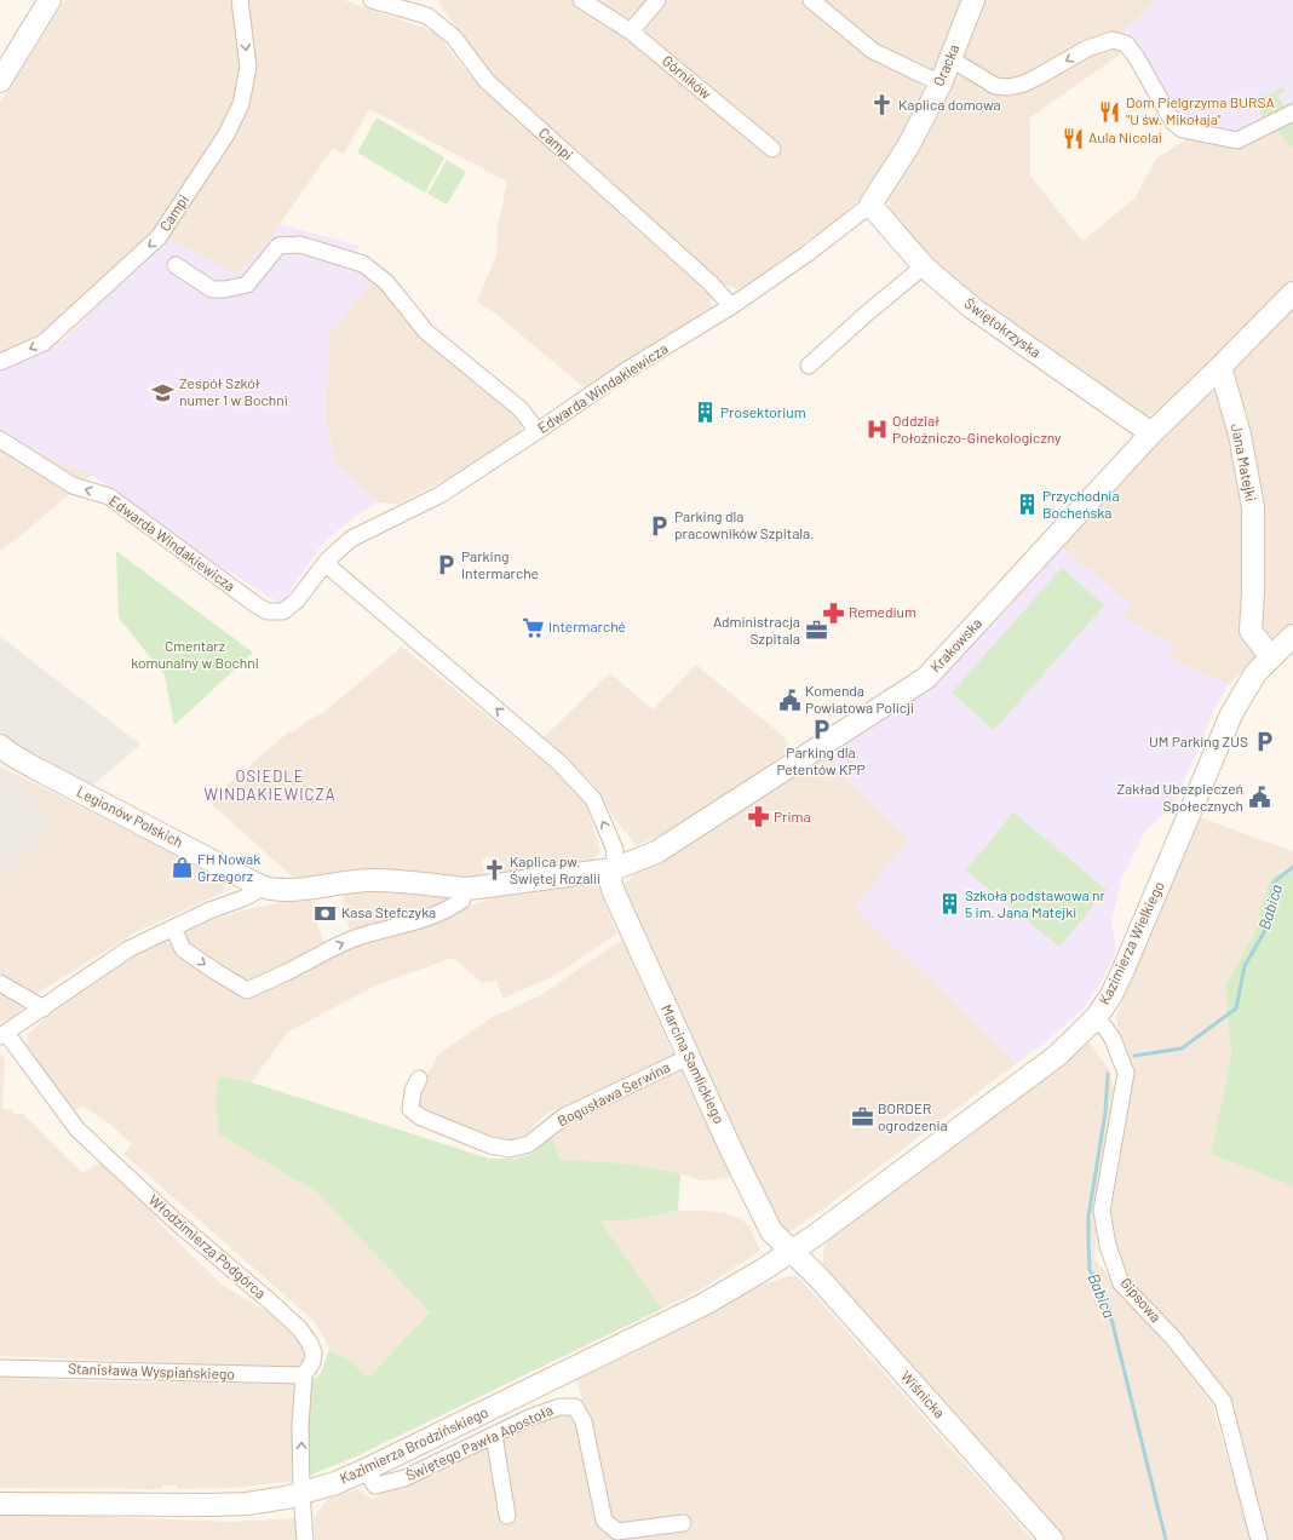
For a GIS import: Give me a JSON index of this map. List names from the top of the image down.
{
  "streets": {
    "street": [
      "Oracka",
      "Górników",
      "Campi",
      "Świętokrzyska",
      "Edwarda Windakiewicza",
      "Jana Matejki",
      "Krakowska",
      "Legionów Polskich",
      "Kazimierza Wielkiego",
      "Marcina Samlickiego",
      "Bogusława Serwina",
      "Włodzimierza Podgórca",
      "Gipsowa",
      "Stanisława Wyspiańskiego",
      "Wiśnicka",
      "Świętego Pawła Apostoła",
      "Kazimierza Brodzińskiego"
    ]
  },
  "crossings": [
    ["Oracka", "Świętokrzyska"],
    ["Oracka", "Edwarda Windakiewicza"],
    ["Campi", "Edwarda Windakiewicza"],
    ["Świętokrzyska", "Edwarda Windakiewicza"],
    ["Świętokrzyska", "Krakowska"],
    ["Jana Matejki", "Krakowska"],
    ["Jana Matejki", "Kazimierza Wielkiego"],
    ["Krakowska", "Legionów Polskich"],
    ["Krakowska", "Marcina Samlickiego"],
    ["Kazimierza Wielkiego", "Marcina Samlickiego"],
    ["Kazimierza Wielkiego", "Gipsowa"],
    ["Kazimierza Wielkiego", "Wiśnicka"],
    ["Kazimierza Wielkiego", "Kazimierza Brodzińskiego"],
    ["Marcina Samlickiego", "Bogusława Serwina"],
    ["Marcina Samlickiego", "Wiśnicka"],
    ["Marcina Samlickiego", "Kazimierza Brodzińskiego"],
    ["Włodzimierza Podgórca", "Stanisława Wyspiańskiego"],
    ["Włodzimierza Podgórca", "Kazimierza Brodzińskiego"],
    ["Wiśnicka", "Kazimierza Brodzińskiego"],
    ["Świętego Pawła Apostoła", "Kazimierza Brodzińskiego"]
  ],
  "one_way": ["Campi"],
  "districts": ["OSIEDLE WINDAKIEWICZA"],
  "water": ["Babica"],
  "parks": ["Cmentarz komunalny w Bochni"],
  "places": {
    "church": ["Kaplica domowa", "Kaplica pw. Świętej Rozalii"],
    "restaurant": ["Dom Pielgrzyma BURSA \"U św. Mikołaja\"", "Aula Nicolai"],
    "school or university": ["Zespół Szkół numer 1 w Bochni"],
    "building": ["Prosektorium", "Przychodnia Bocheńska", "Szkoła podstawowa nr 5 im. Jana Matejki"],
    "hospital": ["Oddział Położniczo-Ginekologiczny"],
    "parking": [
      "Parking dla pracowników Szpitala.",
      "Parking Intermarche",
      "Parking dla Petentów KPP",
      "UM Parking ZUS"
    ],
    "pharmacy": ["Remedium", "Prima"],
    "supermarket": ["Intermarché"],
    "office": ["Administracja Szpitala", "BORDER ogrodzenia"],
    "public building": ["Komenda Powiatowa Policji", "Zakład Ubezpieczeń Społecznych"],
    "shop": ["FH Nowak Grzegorz"],
    "bank": ["Kasa Stefczyka"]
  }
}
